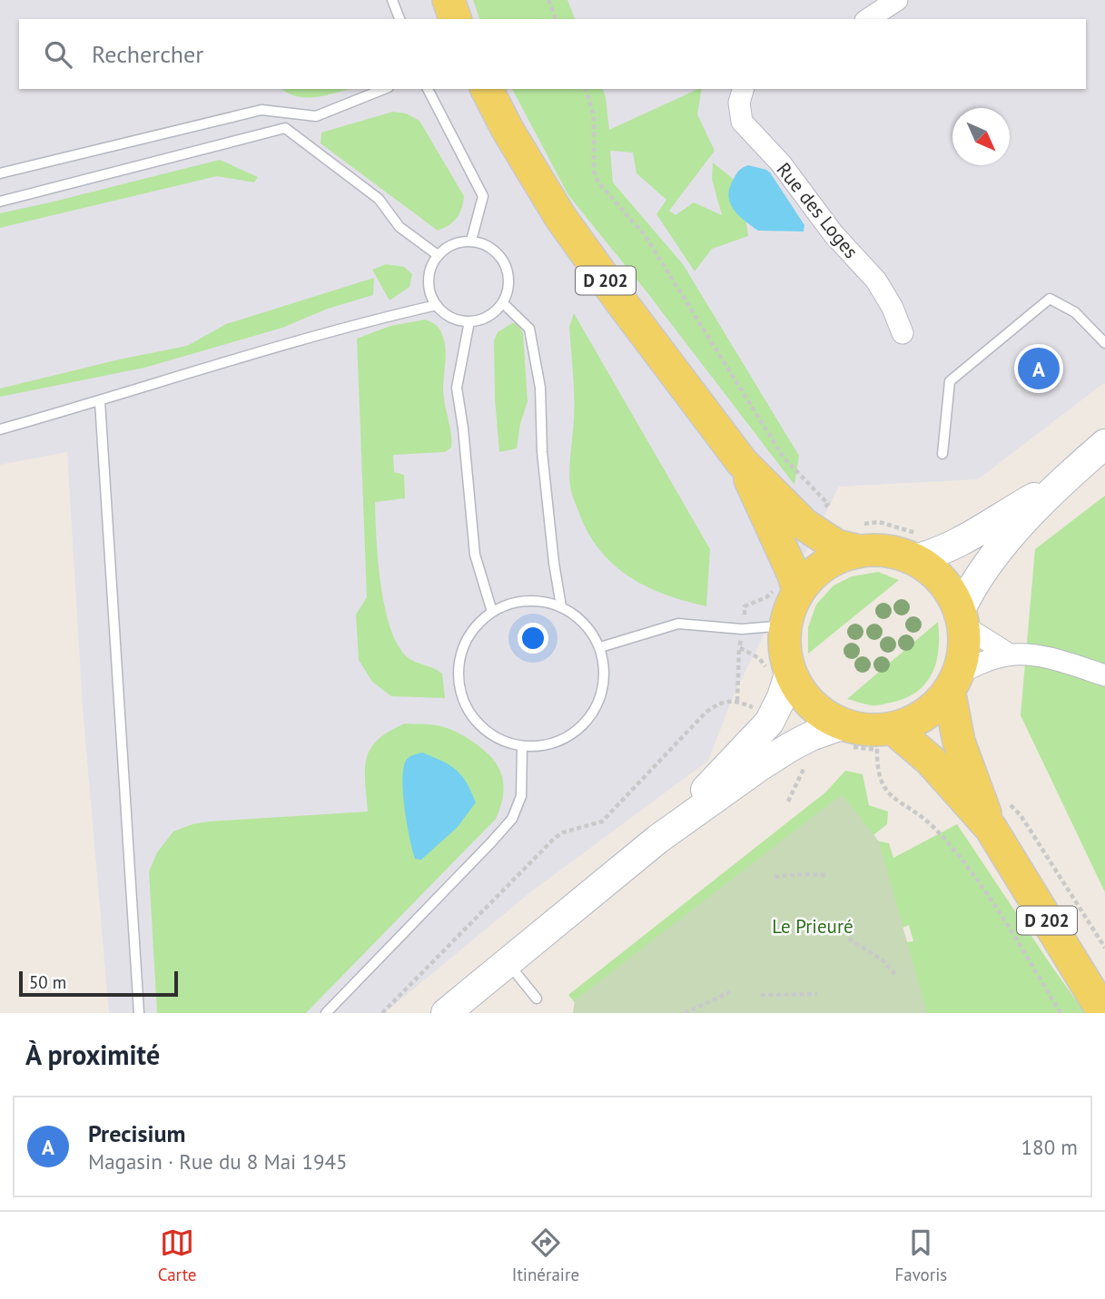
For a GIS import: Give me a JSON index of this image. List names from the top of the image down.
{
  "streets": {
    "main road": ["D 202"],
    "street": ["Rue des Loges"]
  },
  "parks": ["Le Prieuré"],
  "scale_bar": "50 m",
  "north": "bottom right",
  "page": {
    "search": "Rechercher",
    "pins": "A",
    "scale": "50 m",
    "heading": "À proximité",
    "list": [
      {
        "mark": "A",
        "name": "Precisium",
        "note": "Magasin · Rue du 8 Mai 1945",
        "value": "180 m"
      }
    ],
    "nav": ["Carte", "Itinéraire", "Favoris"]
  }
}
